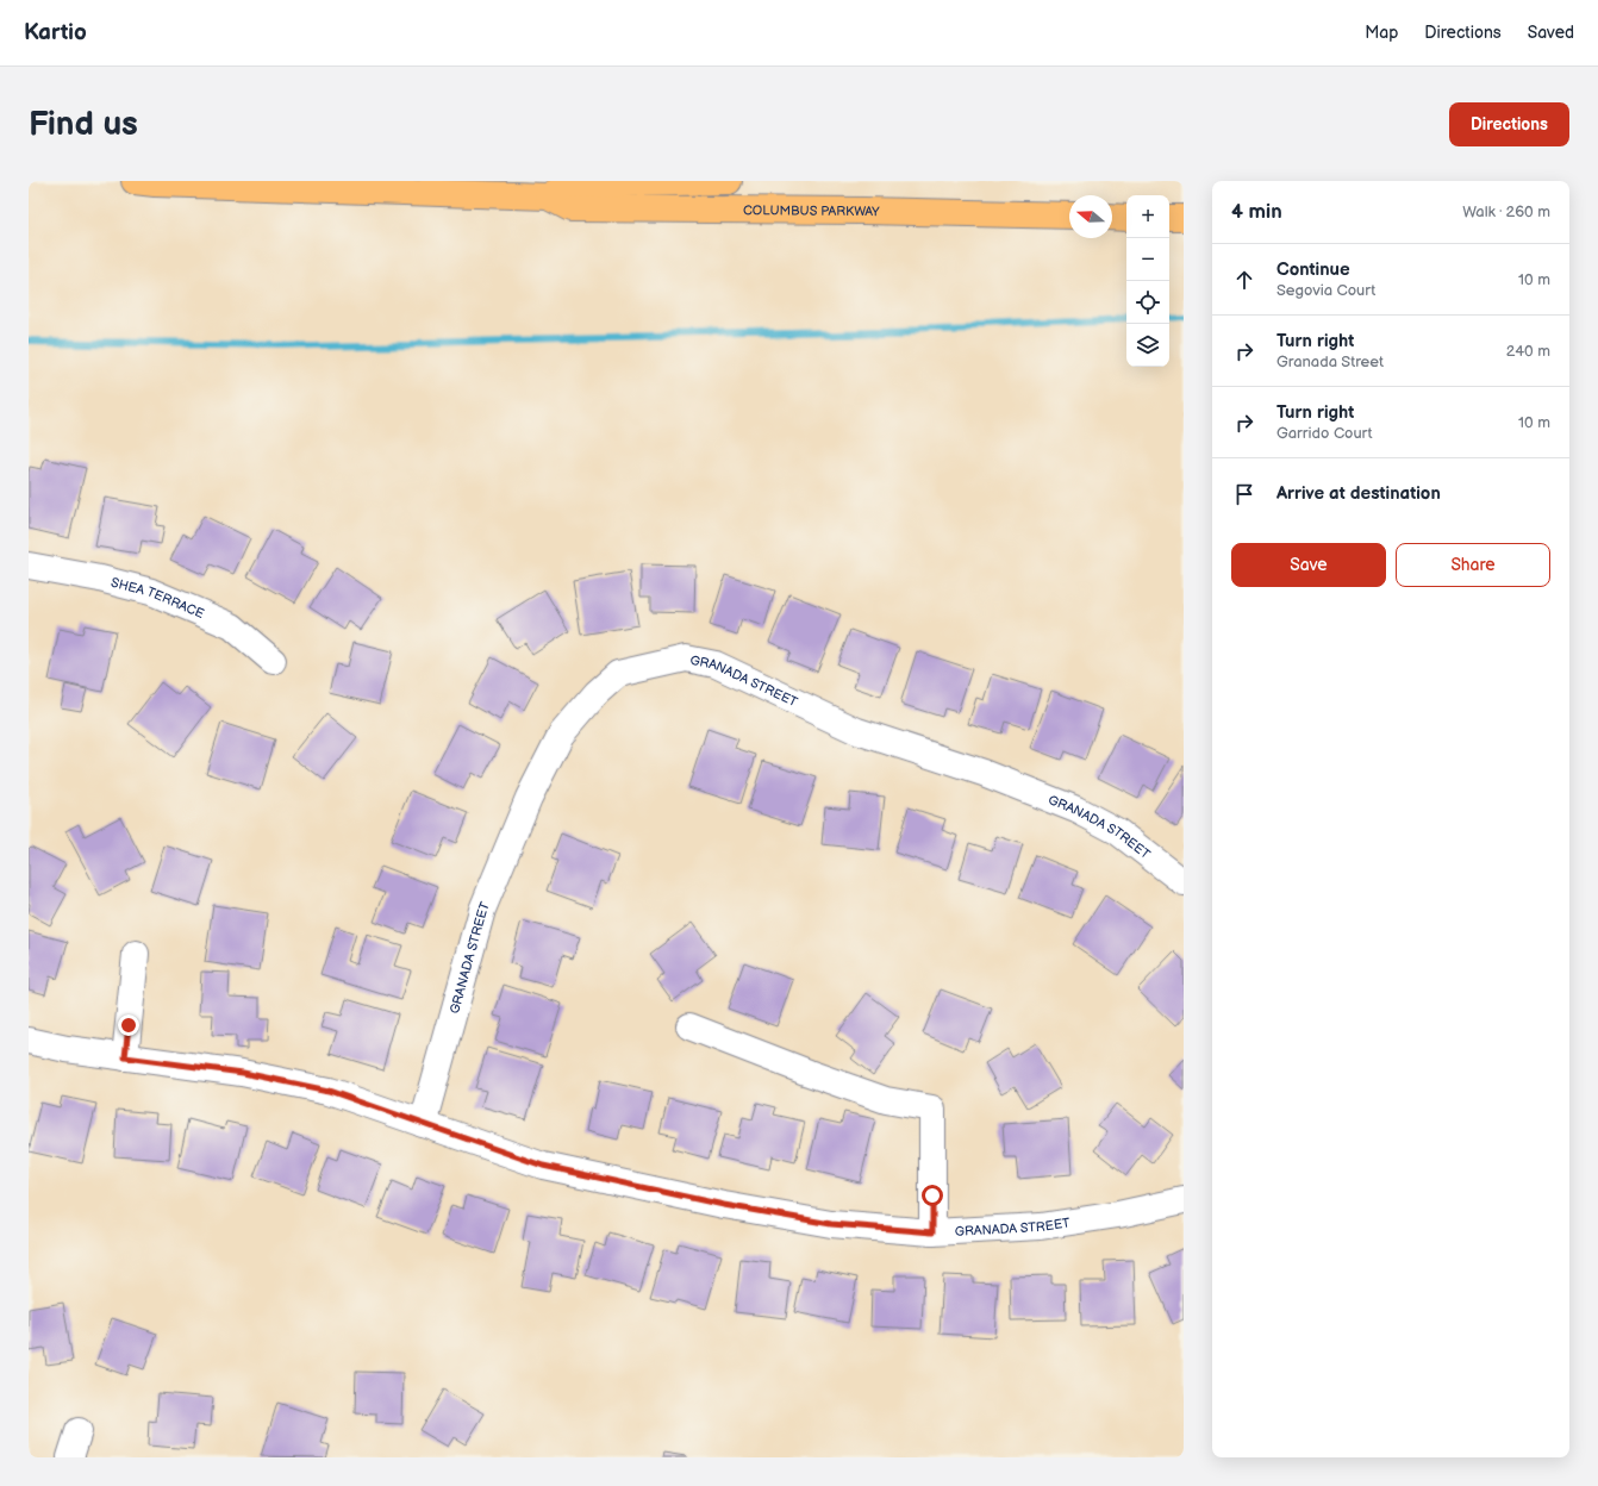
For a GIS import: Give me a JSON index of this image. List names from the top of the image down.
{
  "streets": {
    "main road": ["COLUMBUS PARKWAY"],
    "street": ["SHEA TERRACE", "GRANADA STREET"]
  },
  "north": "left",
  "page": {
    "header": "Kartio",
    "nav": ["Map", "Directions", "Saved"],
    "buttons": [
      "Directions",
      ["Save", "Share"]
    ],
    "title": "Find us",
    "heading": ["4 min", "Walk · 260 m"],
    "map_buttons": ["+", "−"],
    "list": [
      ["Continue", "Segovia Court", "10 m"],
      ["Turn right", "Granada Street", "240 m"],
      ["Turn right", "Garrido Court", "10 m"],
      "Arrive at destination"
    ]
  }
}
